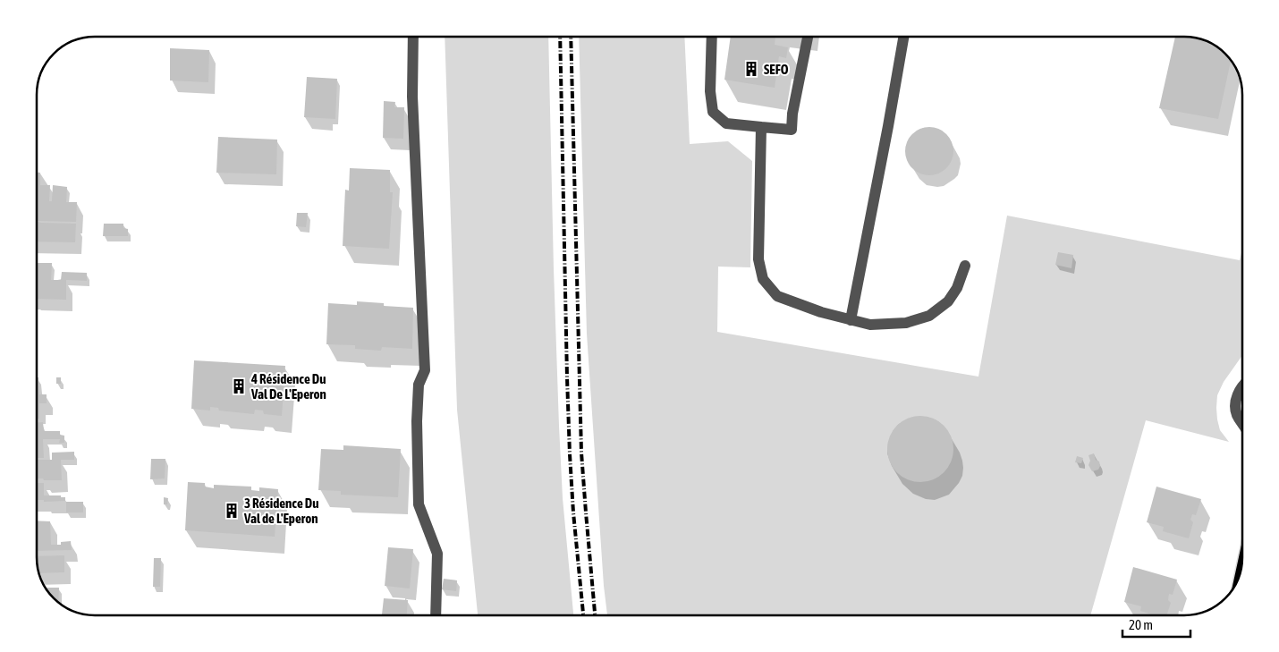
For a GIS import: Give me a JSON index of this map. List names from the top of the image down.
{
  "places": {
    "building": ["SEFO", "4 Résidence Du Val De L'Eperon", "3 Résidence Du Val de L'Eperon"]
  },
  "scale_bar": "20 m"
}
